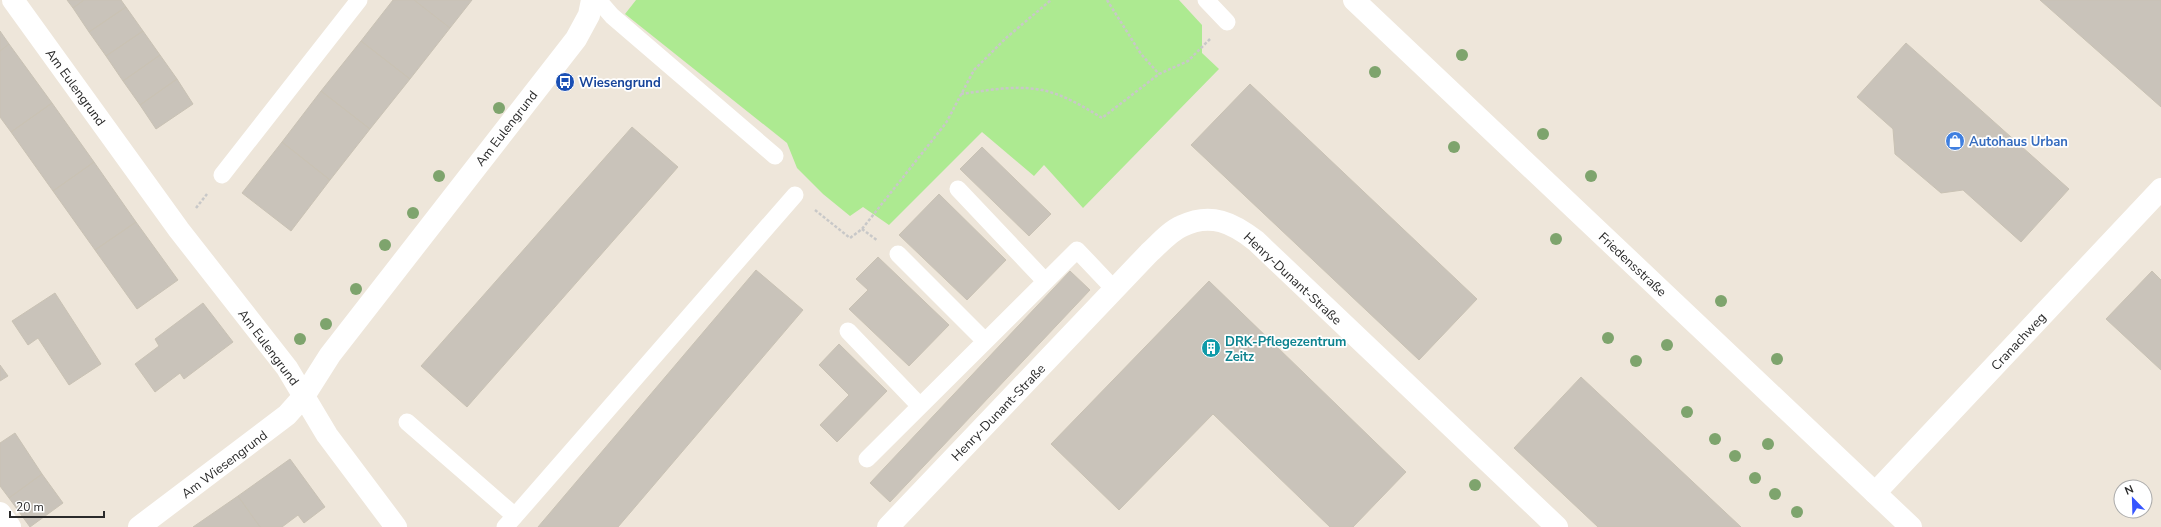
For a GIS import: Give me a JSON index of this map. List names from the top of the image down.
{
  "streets": {
    "street": [
      "Am Eulengrund",
      "Friedensstraße",
      "Henry-Dunant-Straße",
      "Cranachweg",
      "Am Wiesengrund"
    ]
  },
  "crossings": [
    ["Am Eulengrund", "Am Wiesengrund"],
    ["Friedensstraße", "Cranachweg"]
  ],
  "places": {
    "bus stop": ["Wiesengrund"],
    "shop": ["Autohaus Urban"],
    "building": ["DRK-Pflegezentrum Zeitz"]
  },
  "scale_bar": "20 m",
  "north": "top left"
}
